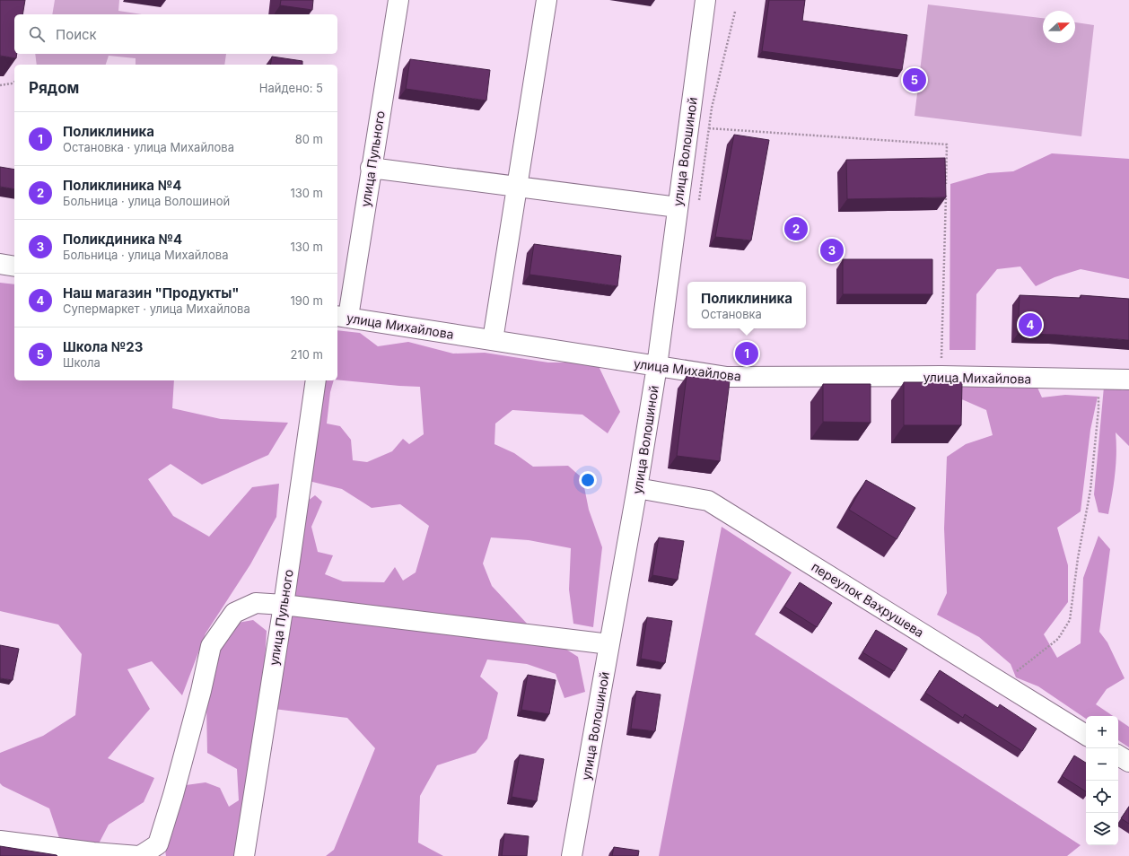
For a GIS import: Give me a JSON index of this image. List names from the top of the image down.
{
  "streets": {
    "street": [
      "улица Волошиной",
      "улица Пульного",
      "улица Михайлова",
      "переулок Вахрушева"
    ]
  },
  "crossings": [
    ["улица Волошиной", "улица Михайлова"],
    ["улица Волошиной", "переулок Вахрушева"],
    ["улица Пульного", "улица Михайлова"]
  ],
  "north": "right",
  "page": {
    "search": "Поиск",
    "heading": ["Рядом", "Найдено: 5"],
    "pins": [
      "5",
      "2",
      "3",
      "4",
      "1"
    ],
    "list": [
      {
        "mark": "1",
        "name": "Поликлиника",
        "note": "Остановка · улица Михайлова",
        "value": "80 m"
      },
      {
        "mark": "2",
        "name": "Поликлиника №4",
        "note": "Больница · улица Волошиной",
        "value": "130 m"
      },
      {
        "mark": "3",
        "name": "Поликдиника №4",
        "note": "Больница · улица Михайлова",
        "value": "130 m"
      },
      {
        "mark": "4",
        "name": "Наш магазин \"Продукты\"",
        "note": "Супермаркет · улица Михайлова",
        "value": "190 m"
      },
      {
        "mark": "5",
        "name": "Школа №23",
        "note": "Школа",
        "value": "210 m"
      }
    ],
    "popup": ["Поликлиника", "Остановка"],
    "map_buttons": ["+", "−"]
  }
}
